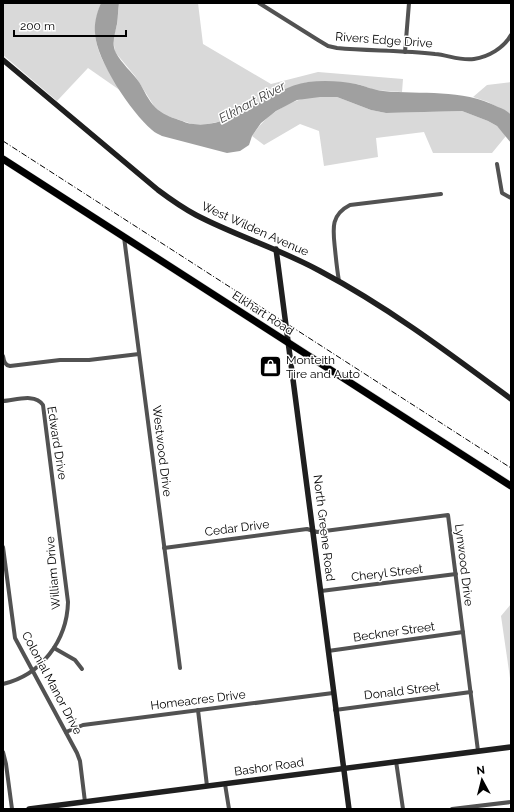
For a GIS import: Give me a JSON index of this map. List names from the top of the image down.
{
  "streets": {
    "highway": ["Elkhart Road"],
    "street": [
      "Rivers Edge Drive",
      "West Wilden Avenue",
      "Edward Drive",
      "Westwood Drive",
      "Cedar Drive",
      "North Greene Road",
      "Lynwood Drive",
      "William Drive",
      "Cheryl Street",
      "Beckner Street",
      "Colonial Manor Drive",
      "Donald Street",
      "Homeacres Drive",
      "Bashor Road"
    ]
  },
  "crossings": [
    ["West Wilden Avenue", "North Greene Road"],
    ["Elkhart Road", "Westwood Drive"],
    ["Elkhart Road", "North Greene Road"],
    ["Edward Drive", "William Drive"],
    ["Westwood Drive", "Cedar Drive"],
    ["Cedar Drive", "North Greene Road"],
    ["Cedar Drive", "Lynwood Drive"],
    ["North Greene Road", "Lynwood Drive"],
    ["North Greene Road", "Cheryl Street"],
    ["North Greene Road", "Beckner Street"],
    ["North Greene Road", "Donald Street"],
    ["North Greene Road", "Homeacres Drive"],
    ["North Greene Road", "Bashor Road"],
    ["Lynwood Drive", "Cheryl Street"],
    ["Lynwood Drive", "Beckner Street"],
    ["Lynwood Drive", "Donald Street"],
    ["Lynwood Drive", "Bashor Road"],
    ["William Drive", "Colonial Manor Drive"],
    ["Colonial Manor Drive", "Homeacres Drive"],
    ["Colonial Manor Drive", "Bashor Road"]
  ],
  "water": ["Elkhart River"],
  "places": {
    "shop": ["Monteith Tire and Auto"]
  },
  "scale_bar": "200 m",
  "north": "top"
}
